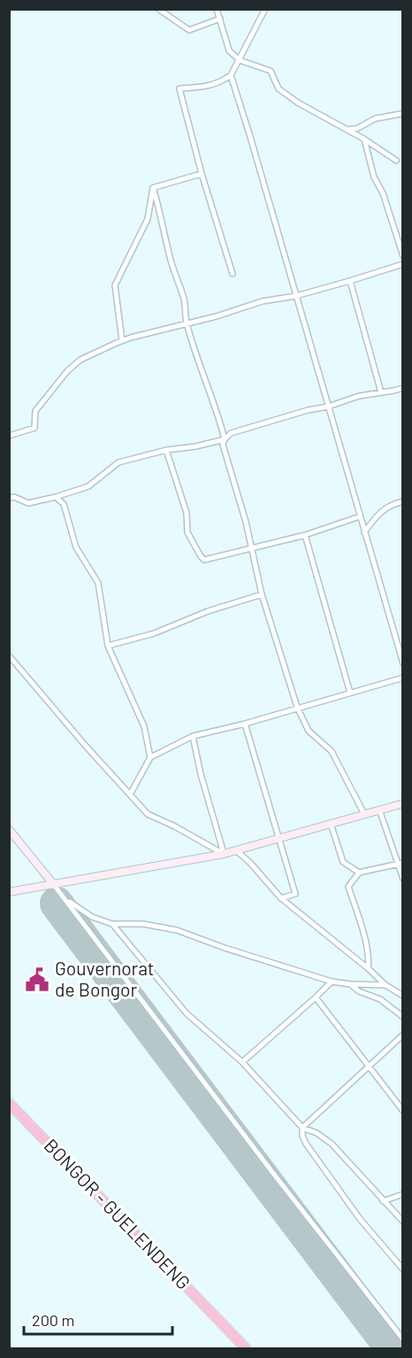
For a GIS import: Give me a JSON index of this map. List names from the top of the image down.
{
  "streets": {
    "highway": ["BONGOR - GUELENDENG"]
  },
  "places": {
    "public building": ["Gouvernorat de Bongor"]
  },
  "scale_bar": "200 m"
}
